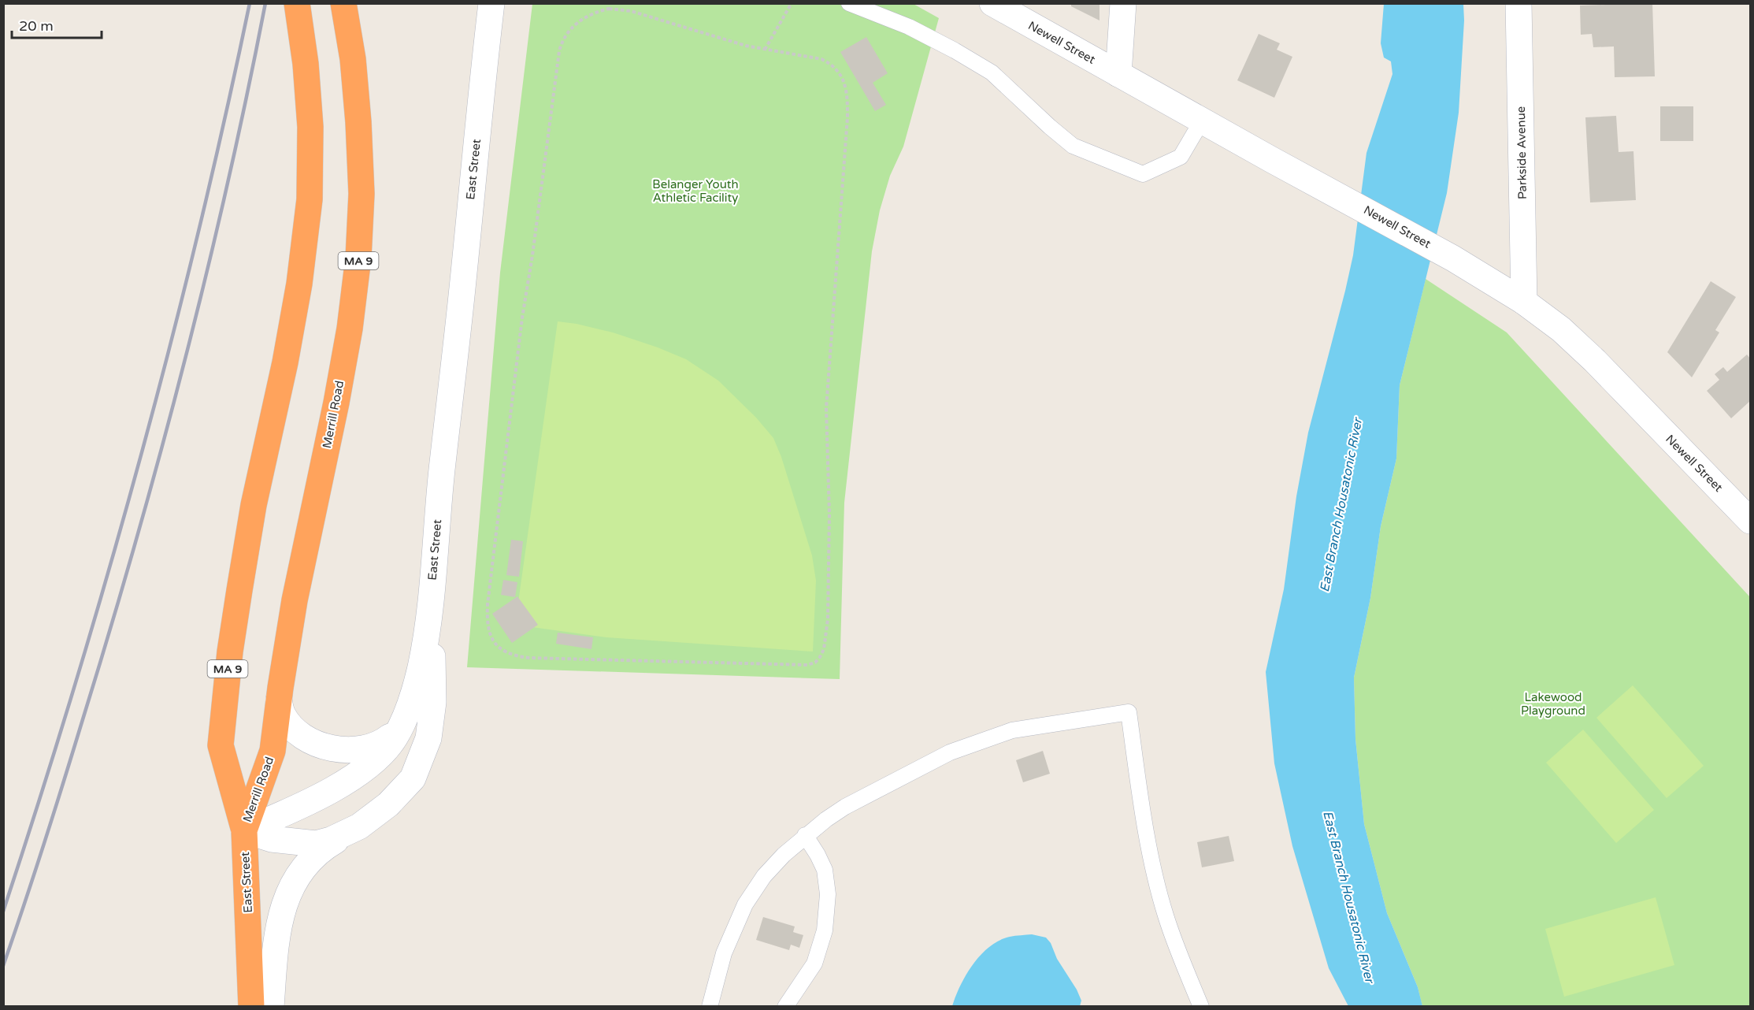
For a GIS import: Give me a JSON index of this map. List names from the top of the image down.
{
  "streets": {
    "highway": ["East Street", "MA 9", "Merrill Road"],
    "street": ["Newell Street", "Parkside Avenue"]
  },
  "crossings": [
    ["Newell Street", "Parkside Avenue"],
    ["East Street", "Merrill Road"]
  ],
  "water": ["East Branch Housatonic River"],
  "parks": ["Belanger Youth Athletic Facility", "Lakewood Playground"],
  "scale_bar": "20 m"
}
